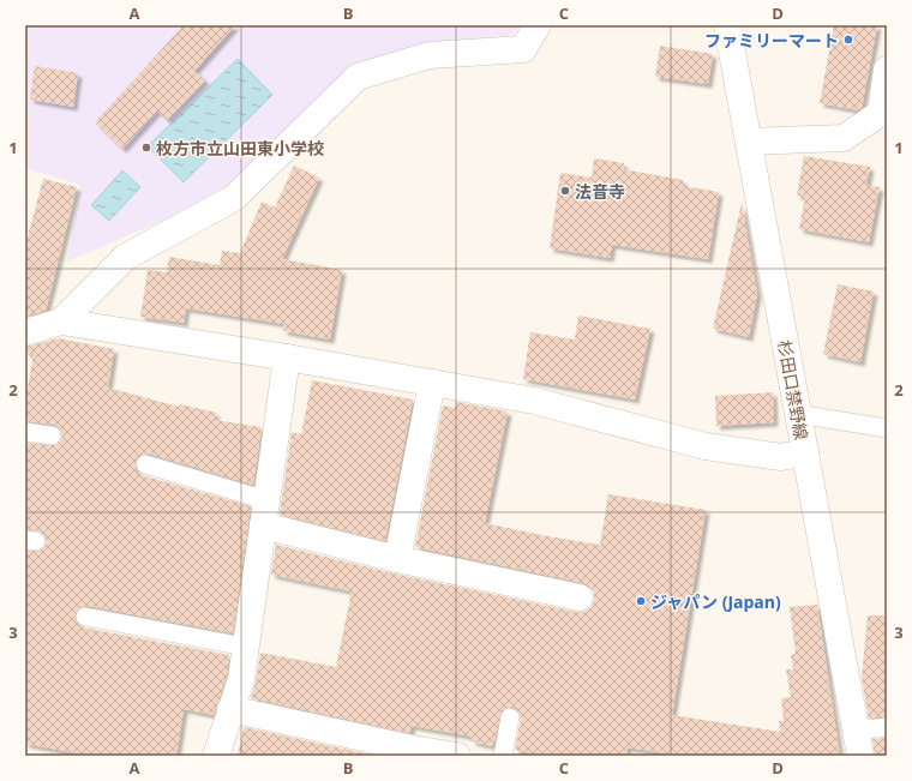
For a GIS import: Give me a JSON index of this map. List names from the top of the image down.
{
  "streets": {
    "street": ["杉田口禁野線"]
  },
  "places": [
    "ファミリーマート",
    "枚方市立山田東小学校",
    "法音寺",
    "ジャパン (Japan)"
  ],
  "grid": {
    "columns": [
      "A",
      "B",
      "C",
      "D"
    ],
    "rows": ["1", "2", "3"]
  }
}
